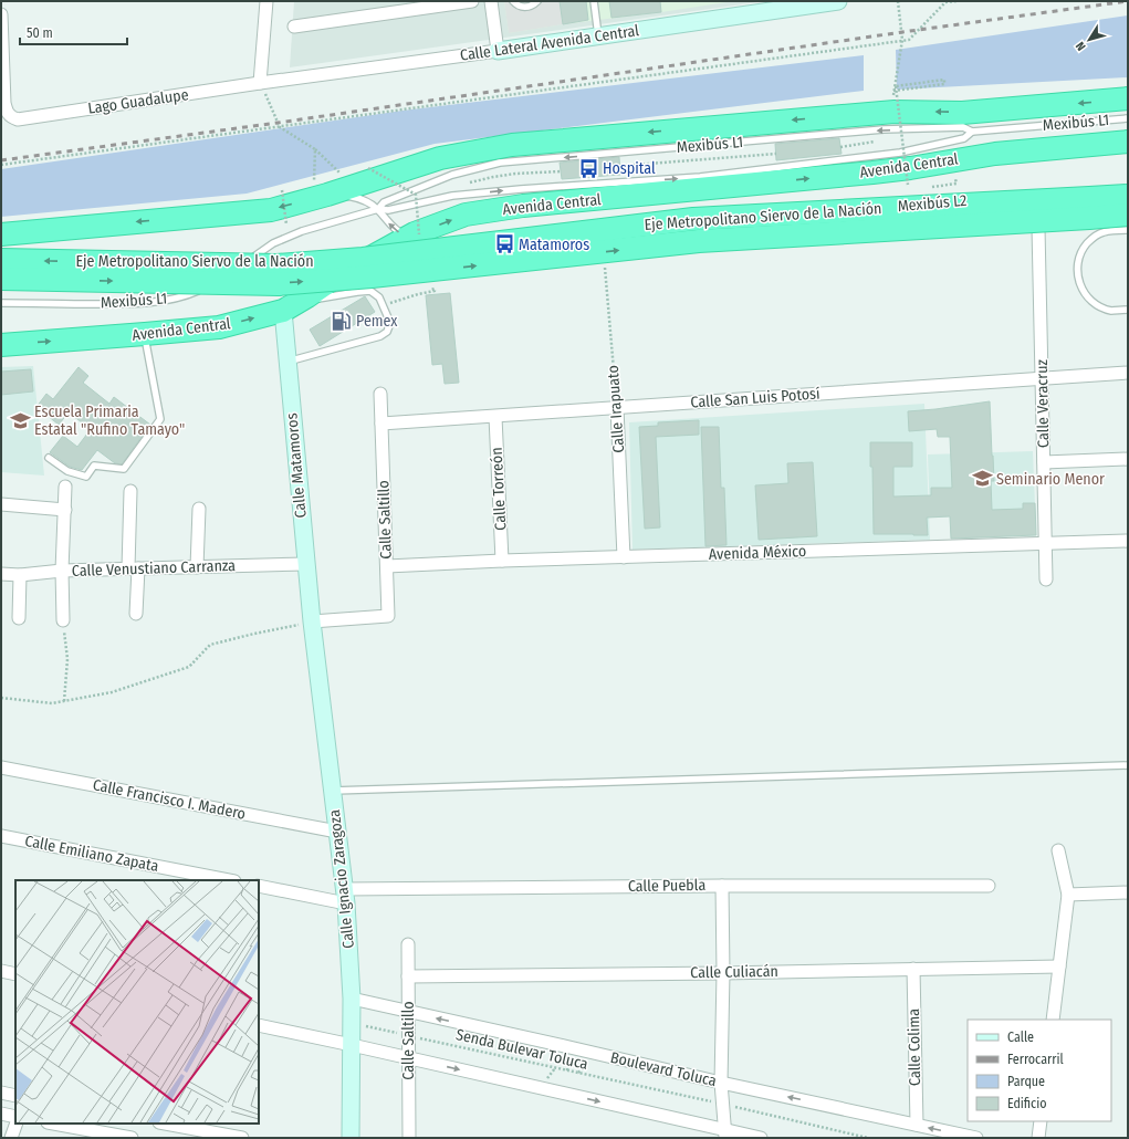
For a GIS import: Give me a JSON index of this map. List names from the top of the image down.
{
  "streets": {
    "highway": ["Avenida Central", "Eje Metropolitano Siervo de la Nación"],
    "street": [
      "Calle Lateral Avenida Central",
      "Lago Guadalupe",
      "Calle San Luis Potosí",
      "Calle Veracruz",
      "Calle Irapuato",
      "Calle Matamoros",
      "Calle Torreón",
      "Calle Saltillo",
      "Avenida México",
      "Calle Venustiano Carranza",
      "Calle Francisco I. Madero",
      "Calle Emiliano Zapata",
      "Calle Ignacio Zaragoza",
      "Calle Puebla",
      "Calle Culiacán",
      "Calle Colima",
      "Boulevard Toluca"
    ],
    "lane": ["Mexibús L1", "Mexibús L2"],
    "path": ["Senda Bulevar Toluca"]
  },
  "crossings": [
    ["Calle Lateral Avenida Central", "Lago Guadalupe"],
    ["Avenida Central", "Calle Matamoros"],
    ["Calle San Luis Potosí", "Calle Veracruz"],
    ["Calle San Luis Potosí", "Calle Irapuato"],
    ["Calle San Luis Potosí", "Calle Torreón"],
    ["Calle San Luis Potosí", "Calle Saltillo"],
    ["Calle Veracruz", "Avenida México"],
    ["Calle Irapuato", "Avenida México"],
    ["Calle Matamoros", "Calle Saltillo"],
    ["Calle Matamoros", "Calle Venustiano Carranza"],
    ["Calle Matamoros", "Calle Ignacio Zaragoza"],
    ["Calle Torreón", "Avenida México"],
    ["Calle Saltillo", "Avenida México"],
    ["Calle Saltillo", "Calle Ignacio Zaragoza"],
    ["Calle Saltillo", "Calle Culiacán"],
    ["Calle Saltillo", "Senda Bulevar Toluca"],
    ["Calle Saltillo", "Boulevard Toluca"],
    ["Calle Francisco I. Madero", "Calle Ignacio Zaragoza"],
    ["Calle Ignacio Zaragoza", "Calle Puebla"],
    ["Calle Ignacio Zaragoza", "Senda Bulevar Toluca"],
    ["Calle Ignacio Zaragoza", "Boulevard Toluca"],
    ["Calle Culiacán", "Calle Colima"],
    ["Calle Colima", "Boulevard Toluca"]
  ],
  "places": {
    "bus stop": ["Hospital", "Matamoros"],
    "fuel station": ["Pemex"],
    "school or university": ["Escuela Primaria Estatal \"Rufino Tamayo\"", "Seminario Menor"]
  },
  "legend": [
    "Calle",
    "Ferrocarril",
    "Parque",
    "Edificio"
  ],
  "scale_bar": "50 m",
  "north": "bottom left"
}
